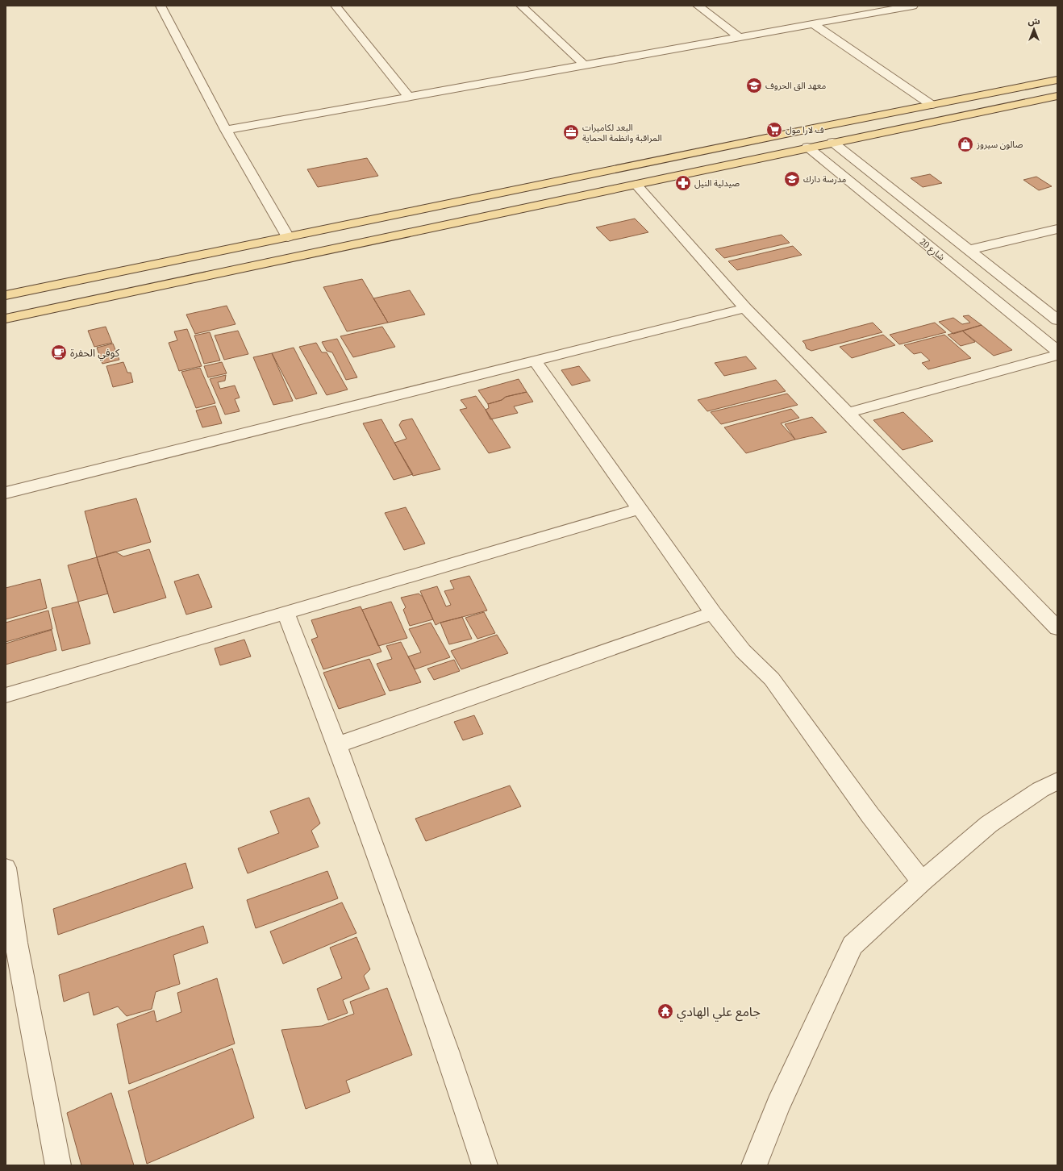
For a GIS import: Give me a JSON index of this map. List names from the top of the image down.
{
  "streets": {
    "street": ["شارع 20"]
  },
  "places": {
    "school or university": ["معهد الق الحروف", "مدرسة دارك"],
    "supermarket": ["ف لارا مول"],
    "office": ["البعد لكاميرات المراقبة وانظمة الحماية"],
    "shop": ["صالون سيروز"],
    "pharmacy": ["صيدلية النيل"],
    "cafe": ["كوفي الحفرة"],
    "temple": ["جامع علي الهادي"]
  },
  "north": "top"
}
